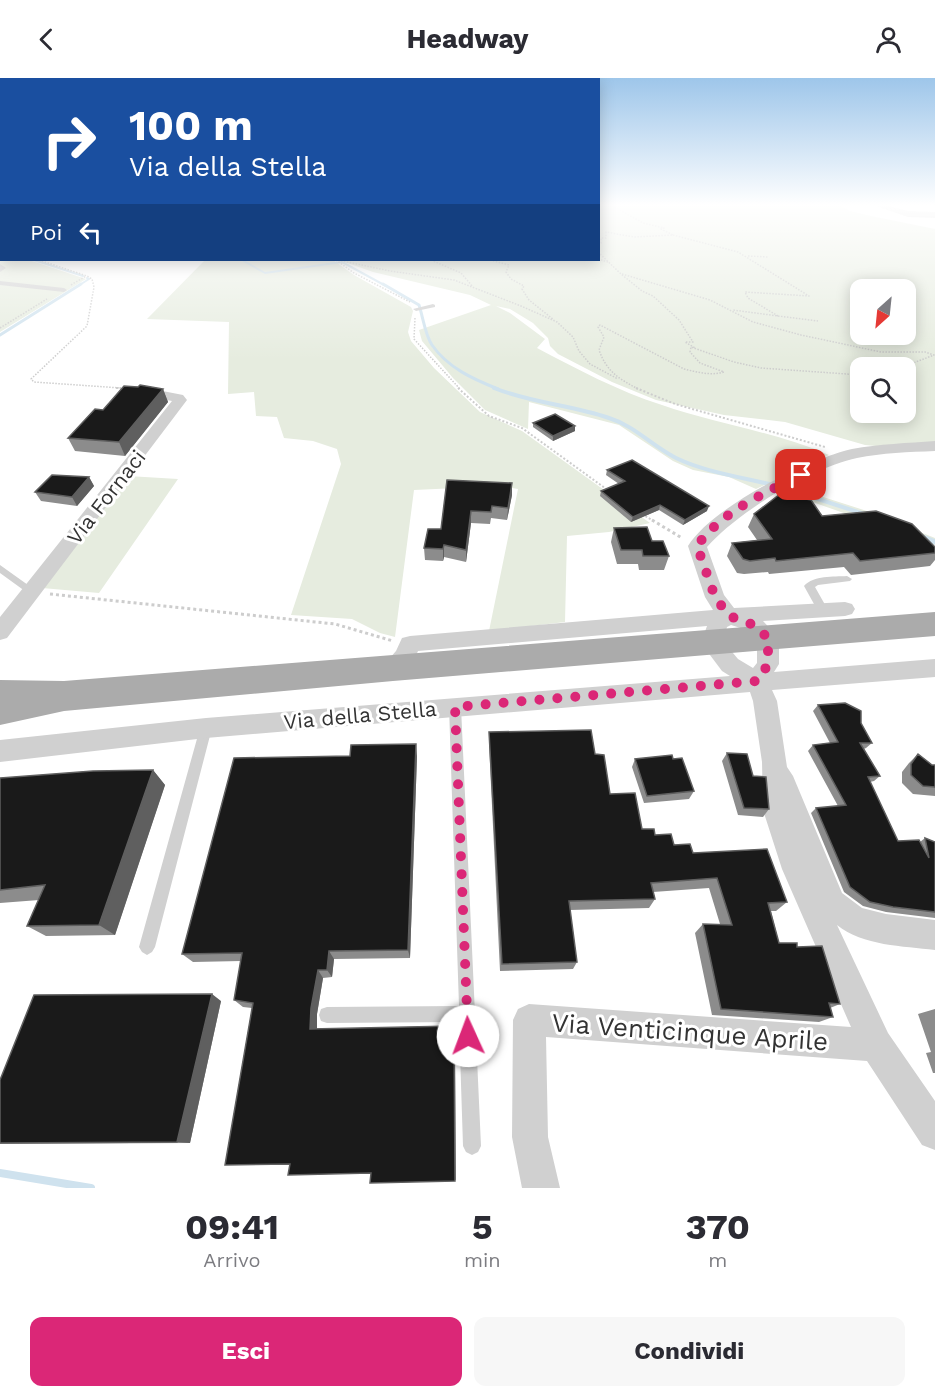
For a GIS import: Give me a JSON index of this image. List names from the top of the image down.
{
  "streets": {
    "street": ["Via Fornaci", "Via della Stella", "Via Venticinque Aprile"]
  },
  "north": "bottom left",
  "page": {
    "header": "Headway",
    "turn": ["100 m", "Via della Stella"],
    "then": "Poi",
    "eta": [
      "09:41",
      "Arrivo",
      "5",
      "min",
      "370",
      "m"
    ],
    "buttons": ["Esci", "Condividi"]
  }
}
